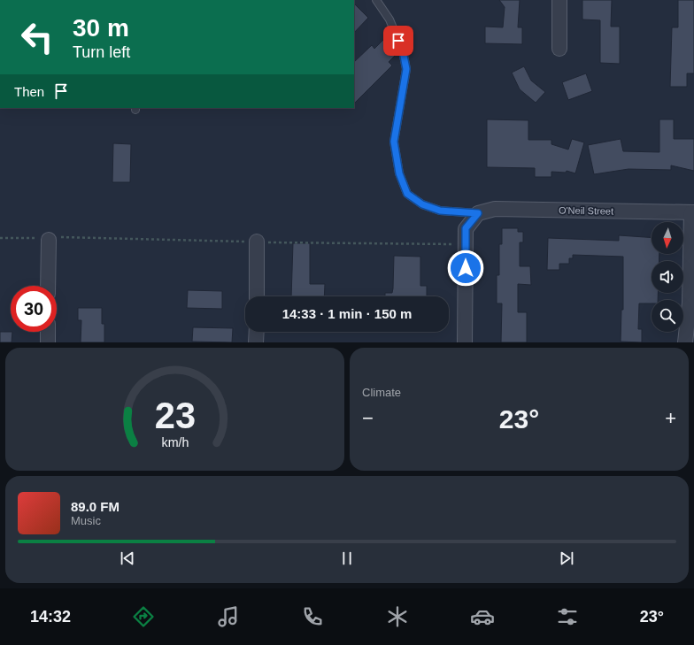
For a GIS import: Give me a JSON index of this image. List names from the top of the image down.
{
  "streets": {
    "street": ["O'Neil Street"]
  },
  "north": "bottom",
  "page": {
    "turn": ["30 m", "Turn left"],
    "then": "Then",
    "limit": "30",
    "trip": "14:33 · 1 min · 150 m",
    "tile": "Climate",
    "heat": ["−", "23°", "+"],
    "song": ["89.0 FM", "Music"],
    "tabs": ["14:32", "23°"],
    "gauge": ["23", "km/h"]
  }
}
